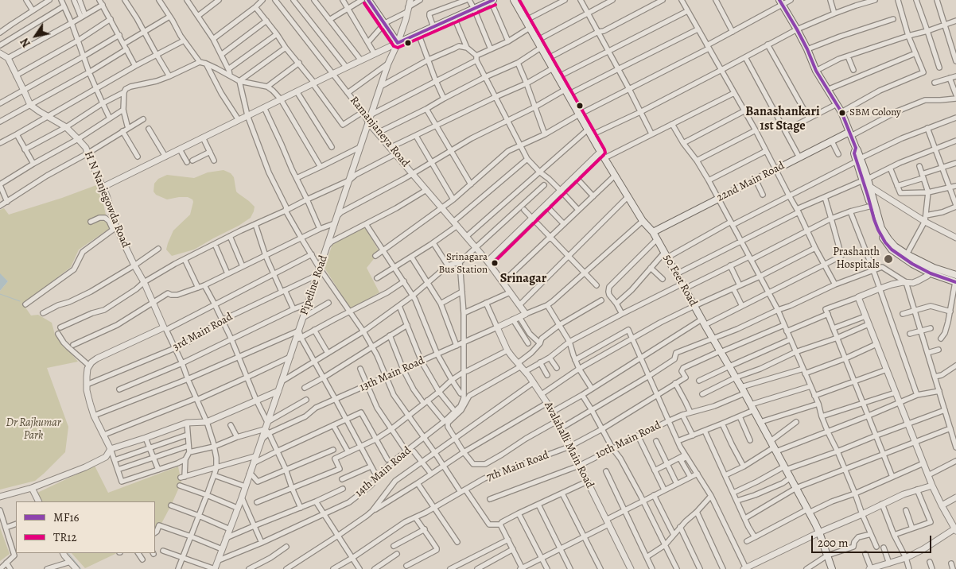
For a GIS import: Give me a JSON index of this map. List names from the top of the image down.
{
  "streets": {
    "main road": ["22nd Main Road", "50 Feet Road"],
    "street": [
      "Ramanjaneya Road",
      "H N Nanjegowda Road",
      "Pipeline Road",
      "3rd Main Road",
      "13th Main Road",
      "10th Main Road",
      "Avalahalli Main Road",
      "7th Main Road",
      "14th Main Road"
    ]
  },
  "crossings": [
    ["Ramanjaneya Road", "Pipeline Road"],
    ["22nd Main Road", "50 Feet Road"],
    ["50 Feet Road", "13th Main Road"],
    ["50 Feet Road", "10th Main Road"],
    ["50 Feet Road", "7th Main Road"],
    ["Pipeline Road", "3rd Main Road"],
    ["Pipeline Road", "13th Main Road"],
    ["Pipeline Road", "14th Main Road"],
    ["13th Main Road", "Avalahalli Main Road"],
    ["13th Main Road", "14th Main Road"],
    ["10th Main Road", "Avalahalli Main Road"],
    ["Avalahalli Main Road", "7th Main Road"]
  ],
  "districts": ["Banashankari 1st Stage", "Srinagar"],
  "parks": ["Dr Rajkumar Park"],
  "places": ["SBM Colony", "Prashanth Hospitals", "Srinagara Bus Station"],
  "lines": ["transit line MF16", "transit line TR12"],
  "legend": ["MF16", "TR12"],
  "scale_bar": "200 m",
  "north": "bottom left"
}
